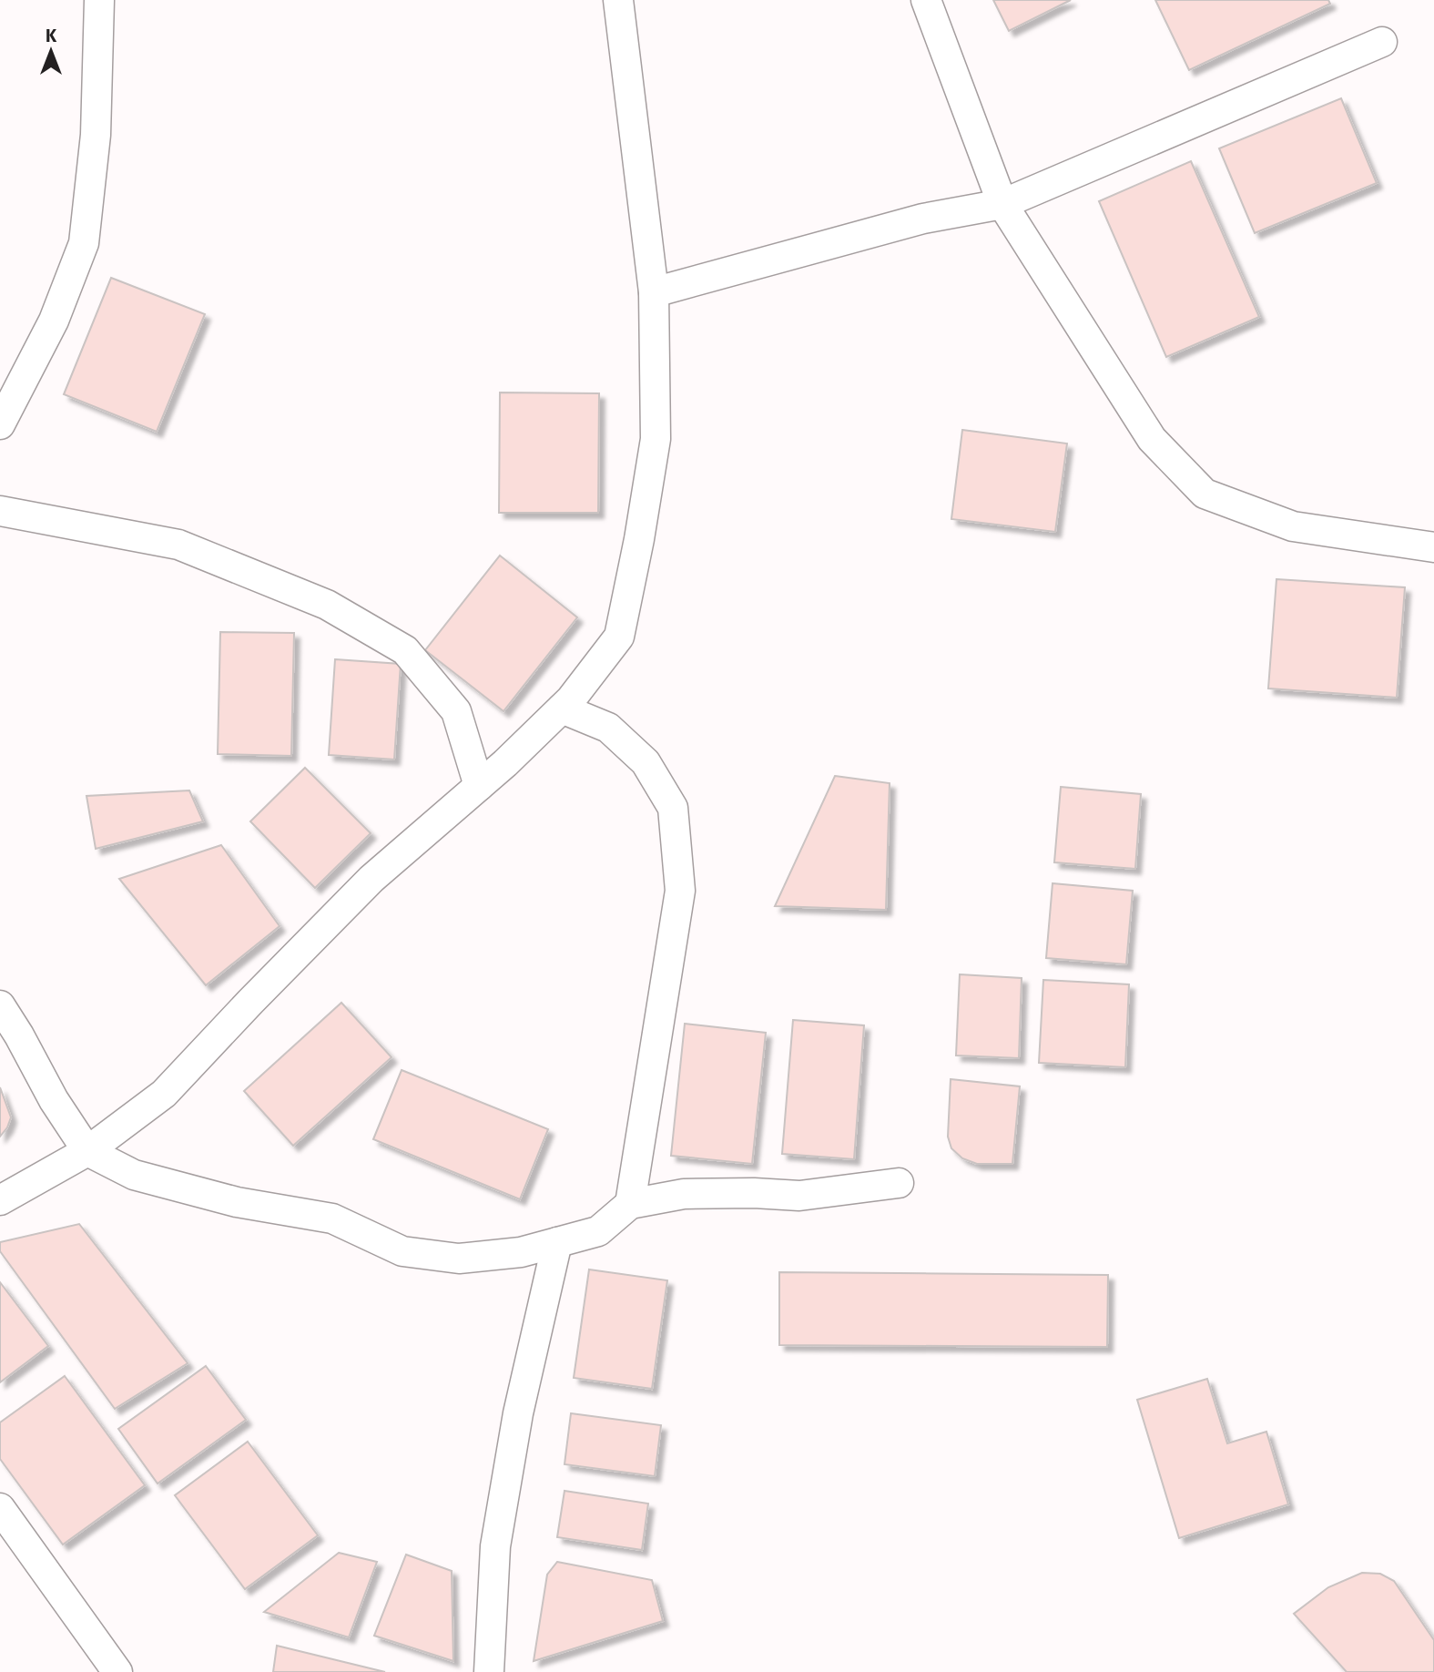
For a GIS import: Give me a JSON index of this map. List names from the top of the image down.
{
  "north": "top"
}
